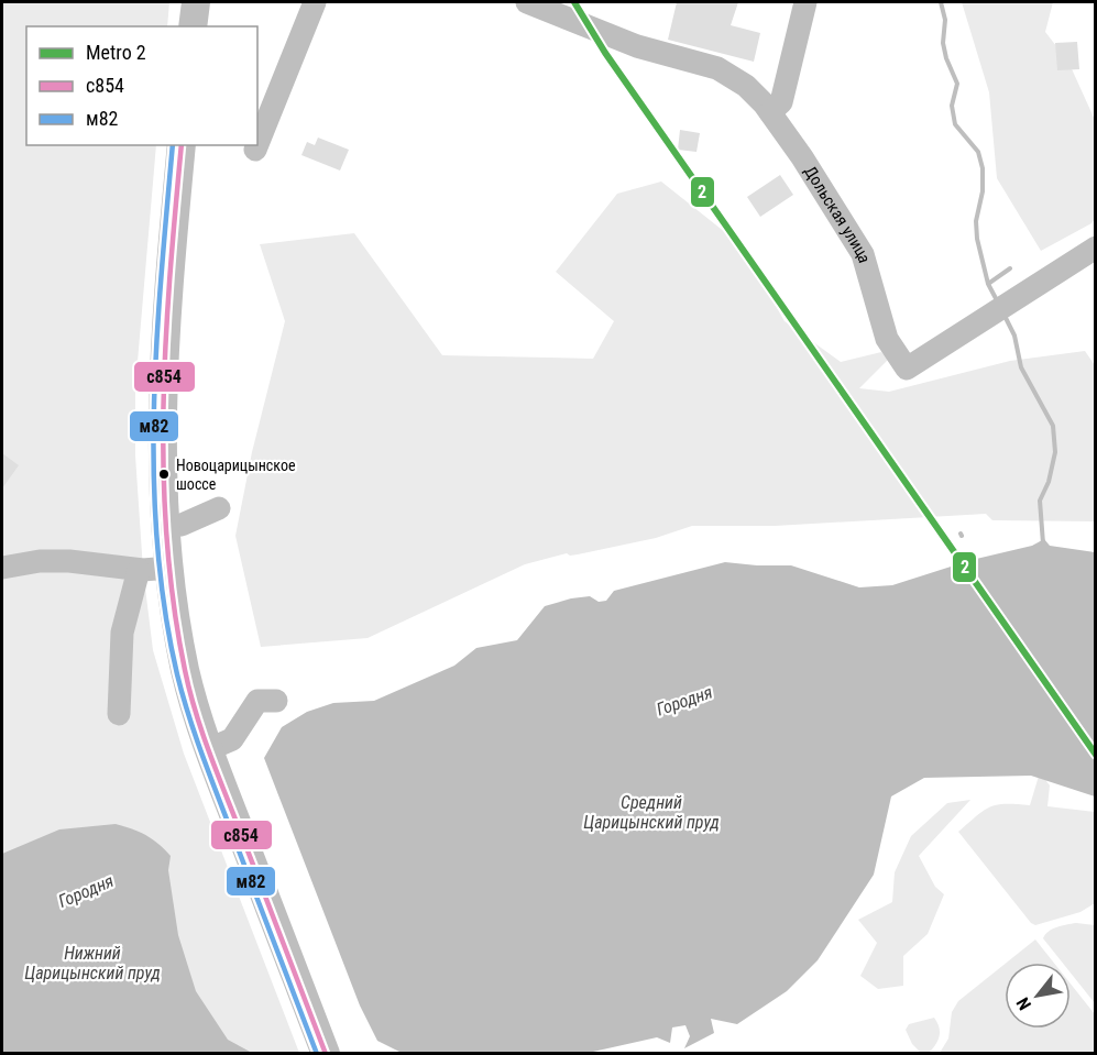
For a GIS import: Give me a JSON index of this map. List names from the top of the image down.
{
  "streets": {
    "street": ["Дольская улица"]
  },
  "water": ["Городня", "Средний Царицынский пруд", "Нижний Царицынский пруд"],
  "places": ["Новоцарицынское шоссе"],
  "lines": ["metro line 2", "transit line с854", "transit line м82"],
  "legend": ["Metro 2", "с854", "м82"],
  "north": "bottom left"
}
